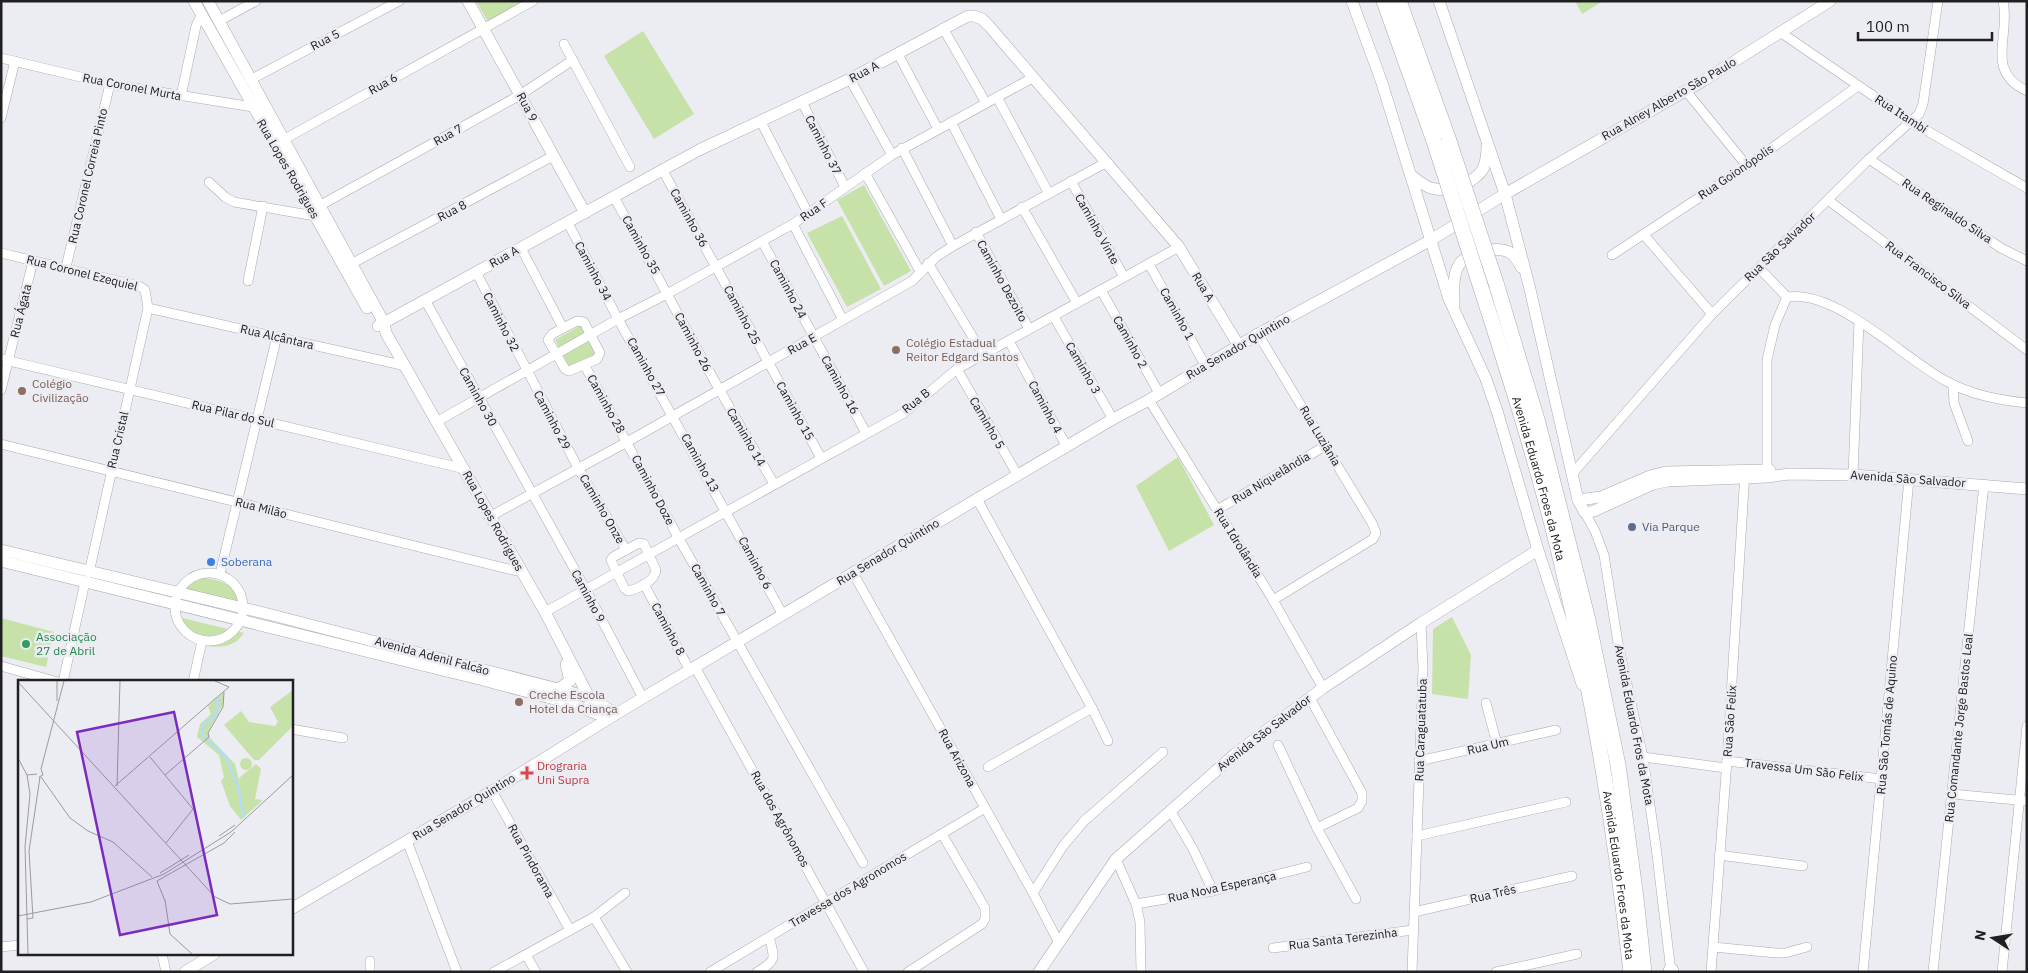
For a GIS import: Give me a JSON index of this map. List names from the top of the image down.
{
  "streets": {
    "highway": ["Avenida Eduardo Froes da Mota"],
    "street": [
      "Rua 5",
      "Rua A",
      "Rua 6",
      "Rua Coronel Murta",
      "Rua Alney Alberto São Paulo",
      "Rua 9",
      "Rua Itambí",
      "Rua 7",
      "Caminho 37",
      "Rua Lopes Rodrigues",
      "Rua Goionópolis",
      "Rua Coronel Correia Pinto",
      "Rua F",
      "Rua 8",
      "Rua Reginaldo Silva",
      "Caminho 36",
      "Caminho Vinte",
      "Caminho 35",
      "Rua São Salvador",
      "Caminho 34",
      "Rua Coronel Ezequiel",
      "Rua Francisco Silva",
      "Caminho Dezoito",
      "Caminho 24",
      "Rua Ágata",
      "Caminho 1",
      "Caminho 25",
      "Caminho 32",
      "Rua Alcântara",
      "Caminho 26",
      "Caminho 2",
      "Rua E",
      "Rua Senador Quintino",
      "Caminho 27",
      "Caminho 3",
      "Caminho 16",
      "Caminho 30",
      "Rua B",
      "Caminho 28",
      "Caminho 4",
      "Caminho 15",
      "Rua Pilar do Sul",
      "Caminho 29",
      "Caminho 5",
      "Rua Luziânia",
      "Caminho 14",
      "Rua Cristal",
      "Caminho 13",
      "Rua Niquelândia",
      "Avenida São Salvador",
      "Caminho Doze",
      "Rua Milão",
      "Caminho Onze",
      "Rua Idrolândia",
      "Caminho 6",
      "Caminho 7",
      "Caminho 9",
      "Caminho 8",
      "Avenida Adenil Falcão",
      "Rua São Felix",
      "Avenida Eduardo Fros da Mota",
      "Rua São Tomás de Aquino",
      "Rua Comandante Jorge Bastos Leal",
      "Rua Caraguatatuba",
      "Rua Um",
      "Rua Arizona",
      "Travessa Um São Felix",
      "Rua dos Agrônomos",
      "Rua Pindorama",
      "Rua Nova Esperança",
      "Travessa dos Agronomos",
      "Rua Três",
      "Rua Santa Terezinha"
    ]
  },
  "crossings": [
    ["Rua 5", "Rua Lopes Rodrigues"],
    ["Rua A", "Rua 9"],
    ["Rua A", "Caminho 37"],
    ["Rua A", "Rua Lopes Rodrigues"],
    ["Rua A", "Rua F"],
    ["Rua A", "Caminho 36"],
    ["Rua A", "Caminho 35"],
    ["Rua A", "Caminho 34"],
    ["Rua A", "Caminho 32"],
    ["Rua A", "Rua E"],
    ["Rua A", "Rua Senador Quintino"],
    ["Rua A", "Caminho 30"],
    ["Rua A", "Rua B"],
    ["Rua 6", "Rua 9"],
    ["Rua 6", "Rua Lopes Rodrigues"],
    ["Rua Coronel Murta", "Rua Lopes Rodrigues"],
    ["Rua Coronel Murta", "Rua Coronel Correia Pinto"],
    ["Rua Alney Alberto São Paulo", "Rua Itambí"],
    ["Rua Alney Alberto São Paulo", "Rua Senador Quintino"],
    ["Rua 9", "Rua 7"],
    ["Rua 9", "Rua 8"],
    ["Rua Itambí", "Rua Goionópolis"],
    ["Rua Itambí", "Rua São Salvador"],
    ["Rua 7", "Rua Lopes Rodrigues"],
    ["Caminho 37", "Rua F"],
    ["Rua Lopes Rodrigues", "Rua 8"],
    ["Rua Lopes Rodrigues", "Rua Alcântara"],
    ["Rua Lopes Rodrigues", "Rua E"],
    ["Rua Lopes Rodrigues", "Rua Pilar do Sul"],
    ["Rua Lopes Rodrigues", "Rua Milão"],
    ["Rua Lopes Rodrigues", "Avenida Adenil Falcão"],
    ["Rua Coronel Correia Pinto", "Rua Coronel Ezequiel"],
    ["Rua F", "Caminho 36"],
    ["Rua F", "Caminho 35"],
    ["Rua F", "Caminho 34"],
    ["Rua F", "Caminho 24"],
    ["Rua F", "Caminho 25"],
    ["Rua F", "Caminho 26"],
    ["Rua F", "Caminho 27"],
    ["Rua Reginaldo Silva", "Rua São Salvador"],
    ["Caminho 36", "Caminho 25"],
    ["Caminho Vinte", "Rua E"],
    ["Caminho Vinte", "Rua B"],
    ["Caminho 35", "Caminho 26"],
    ["Rua São Salvador", "Rua Francisco Silva"],
    ["Caminho 34", "Caminho 27"],
    ["Rua Coronel Ezequiel", "Rua Ágata"],
    ["Rua Coronel Ezequiel", "Rua Alcântara"],
    ["Rua Coronel Ezequiel", "Rua Cristal"],
    ["Caminho Dezoito", "Rua E"],
    ["Caminho Dezoito", "Rua B"],
    ["Caminho 24", "Rua E"],
    ["Caminho 24", "Caminho 16"],
    ["Rua Ágata", "Rua Pilar do Sul"],
    ["Caminho 1", "Rua Senador Quintino"],
    ["Caminho 1", "Rua B"],
    ["Caminho 25", "Rua E"],
    ["Caminho 25", "Caminho 15"],
    ["Caminho 32", "Caminho 29"],
    ["Rua Alcântara", "Rua Cristal"],
    ["Caminho 26", "Rua E"],
    ["Caminho 26", "Caminho 14"],
    ["Caminho 2", "Rua Senador Quintino"],
    ["Caminho 2", "Rua B"],
    ["Rua E", "Caminho 27"],
    ["Rua E", "Caminho 16"],
    ["Rua E", "Caminho 30"],
    ["Rua E", "Caminho 28"],
    ["Rua E", "Caminho 15"],
    ["Rua E", "Caminho 29"],
    ["Rua E", "Caminho 14"],
    ["Rua E", "Caminho 13"],
    ["Rua E", "Caminho Doze"],
    ["Rua E", "Caminho Onze"],
    ["Rua E", "Caminho 9"],
    ["Rua Senador Quintino", "Caminho 3"],
    ["Rua Senador Quintino", "Caminho 4"],
    ["Rua Senador Quintino", "Caminho 5"],
    ["Rua Senador Quintino", "Rua Luziânia"],
    ["Rua Senador Quintino", "Rua Idrolândia"],
    ["Rua Senador Quintino", "Caminho 6"],
    ["Rua Senador Quintino", "Caminho 7"],
    ["Rua Senador Quintino", "Caminho 9"],
    ["Rua Senador Quintino", "Caminho 8"],
    ["Rua Senador Quintino", "Avenida Adenil Falcão"],
    ["Rua Senador Quintino", "Rua Arizona"],
    ["Rua Senador Quintino", "Rua dos Agrônomos"],
    ["Rua Senador Quintino", "Rua Pindorama"],
    ["Caminho 27", "Caminho 13"],
    ["Caminho 3", "Rua B"],
    ["Caminho 16", "Rua B"],
    ["Caminho 30", "Caminho 9"],
    ["Rua B", "Caminho 4"],
    ["Rua B", "Caminho 15"],
    ["Rua B", "Caminho 5"],
    ["Rua B", "Caminho 14"],
    ["Rua B", "Caminho 13"],
    ["Rua B", "Caminho Doze"],
    ["Rua B", "Caminho 6"],
    ["Rua B", "Caminho 7"],
    ["Caminho 28", "Caminho Doze"],
    ["Rua Pilar do Sul", "Rua Cristal"],
    ["Caminho 29", "Caminho Onze"],
    ["Rua Luziânia", "Rua Niquelândia"],
    ["Rua Luziânia", "Rua Idrolândia"],
    ["Rua Cristal", "Rua Milão"],
    ["Rua Cristal", "Avenida Adenil Falcão"],
    ["Caminho 13", "Caminho 6"],
    ["Rua Niquelândia", "Rua Idrolândia"],
    ["Avenida São Salvador", "Rua Idrolândia"],
    ["Avenida São Salvador", "Rua São Felix"],
    ["Avenida São Salvador", "Avenida Eduardo Fros da Mota"],
    ["Avenida São Salvador", "Rua São Tomás de Aquino"],
    ["Avenida São Salvador", "Rua Comandante Jorge Bastos Leal"],
    ["Avenida São Salvador", "Rua Caraguatatuba"],
    ["Avenida São Salvador", "Rua Arizona"],
    ["Caminho Doze", "Caminho 7"],
    ["Caminho 8", "Rua dos Agrônomos"],
    ["Rua São Felix", "Travessa Um São Felix"],
    ["Avenida Eduardo Fros da Mota", "Travessa Um São Felix"],
    ["Rua São Tomás de Aquino", "Travessa Um São Felix"],
    ["Rua Caraguatatuba", "Rua Um"],
    ["Rua Caraguatatuba", "Rua Três"],
    ["Rua Caraguatatuba", "Rua Santa Terezinha"],
    ["Rua Arizona", "Travessa dos Agronomos"],
    ["Rua dos Agrônomos", "Travessa dos Agronomos"]
  ],
  "places": {
    "other": [
      "Colégio Estadual Reitor Edgard Santos",
      "Colégio Civilização",
      "Via Parque",
      "Soberana",
      "Associação 27 de Abril",
      "Creche Escola Hotel da Criança"
    ],
    "health": ["Drograria Uni Supra"]
  },
  "scale_bar": "100 m",
  "north": "left"
}
